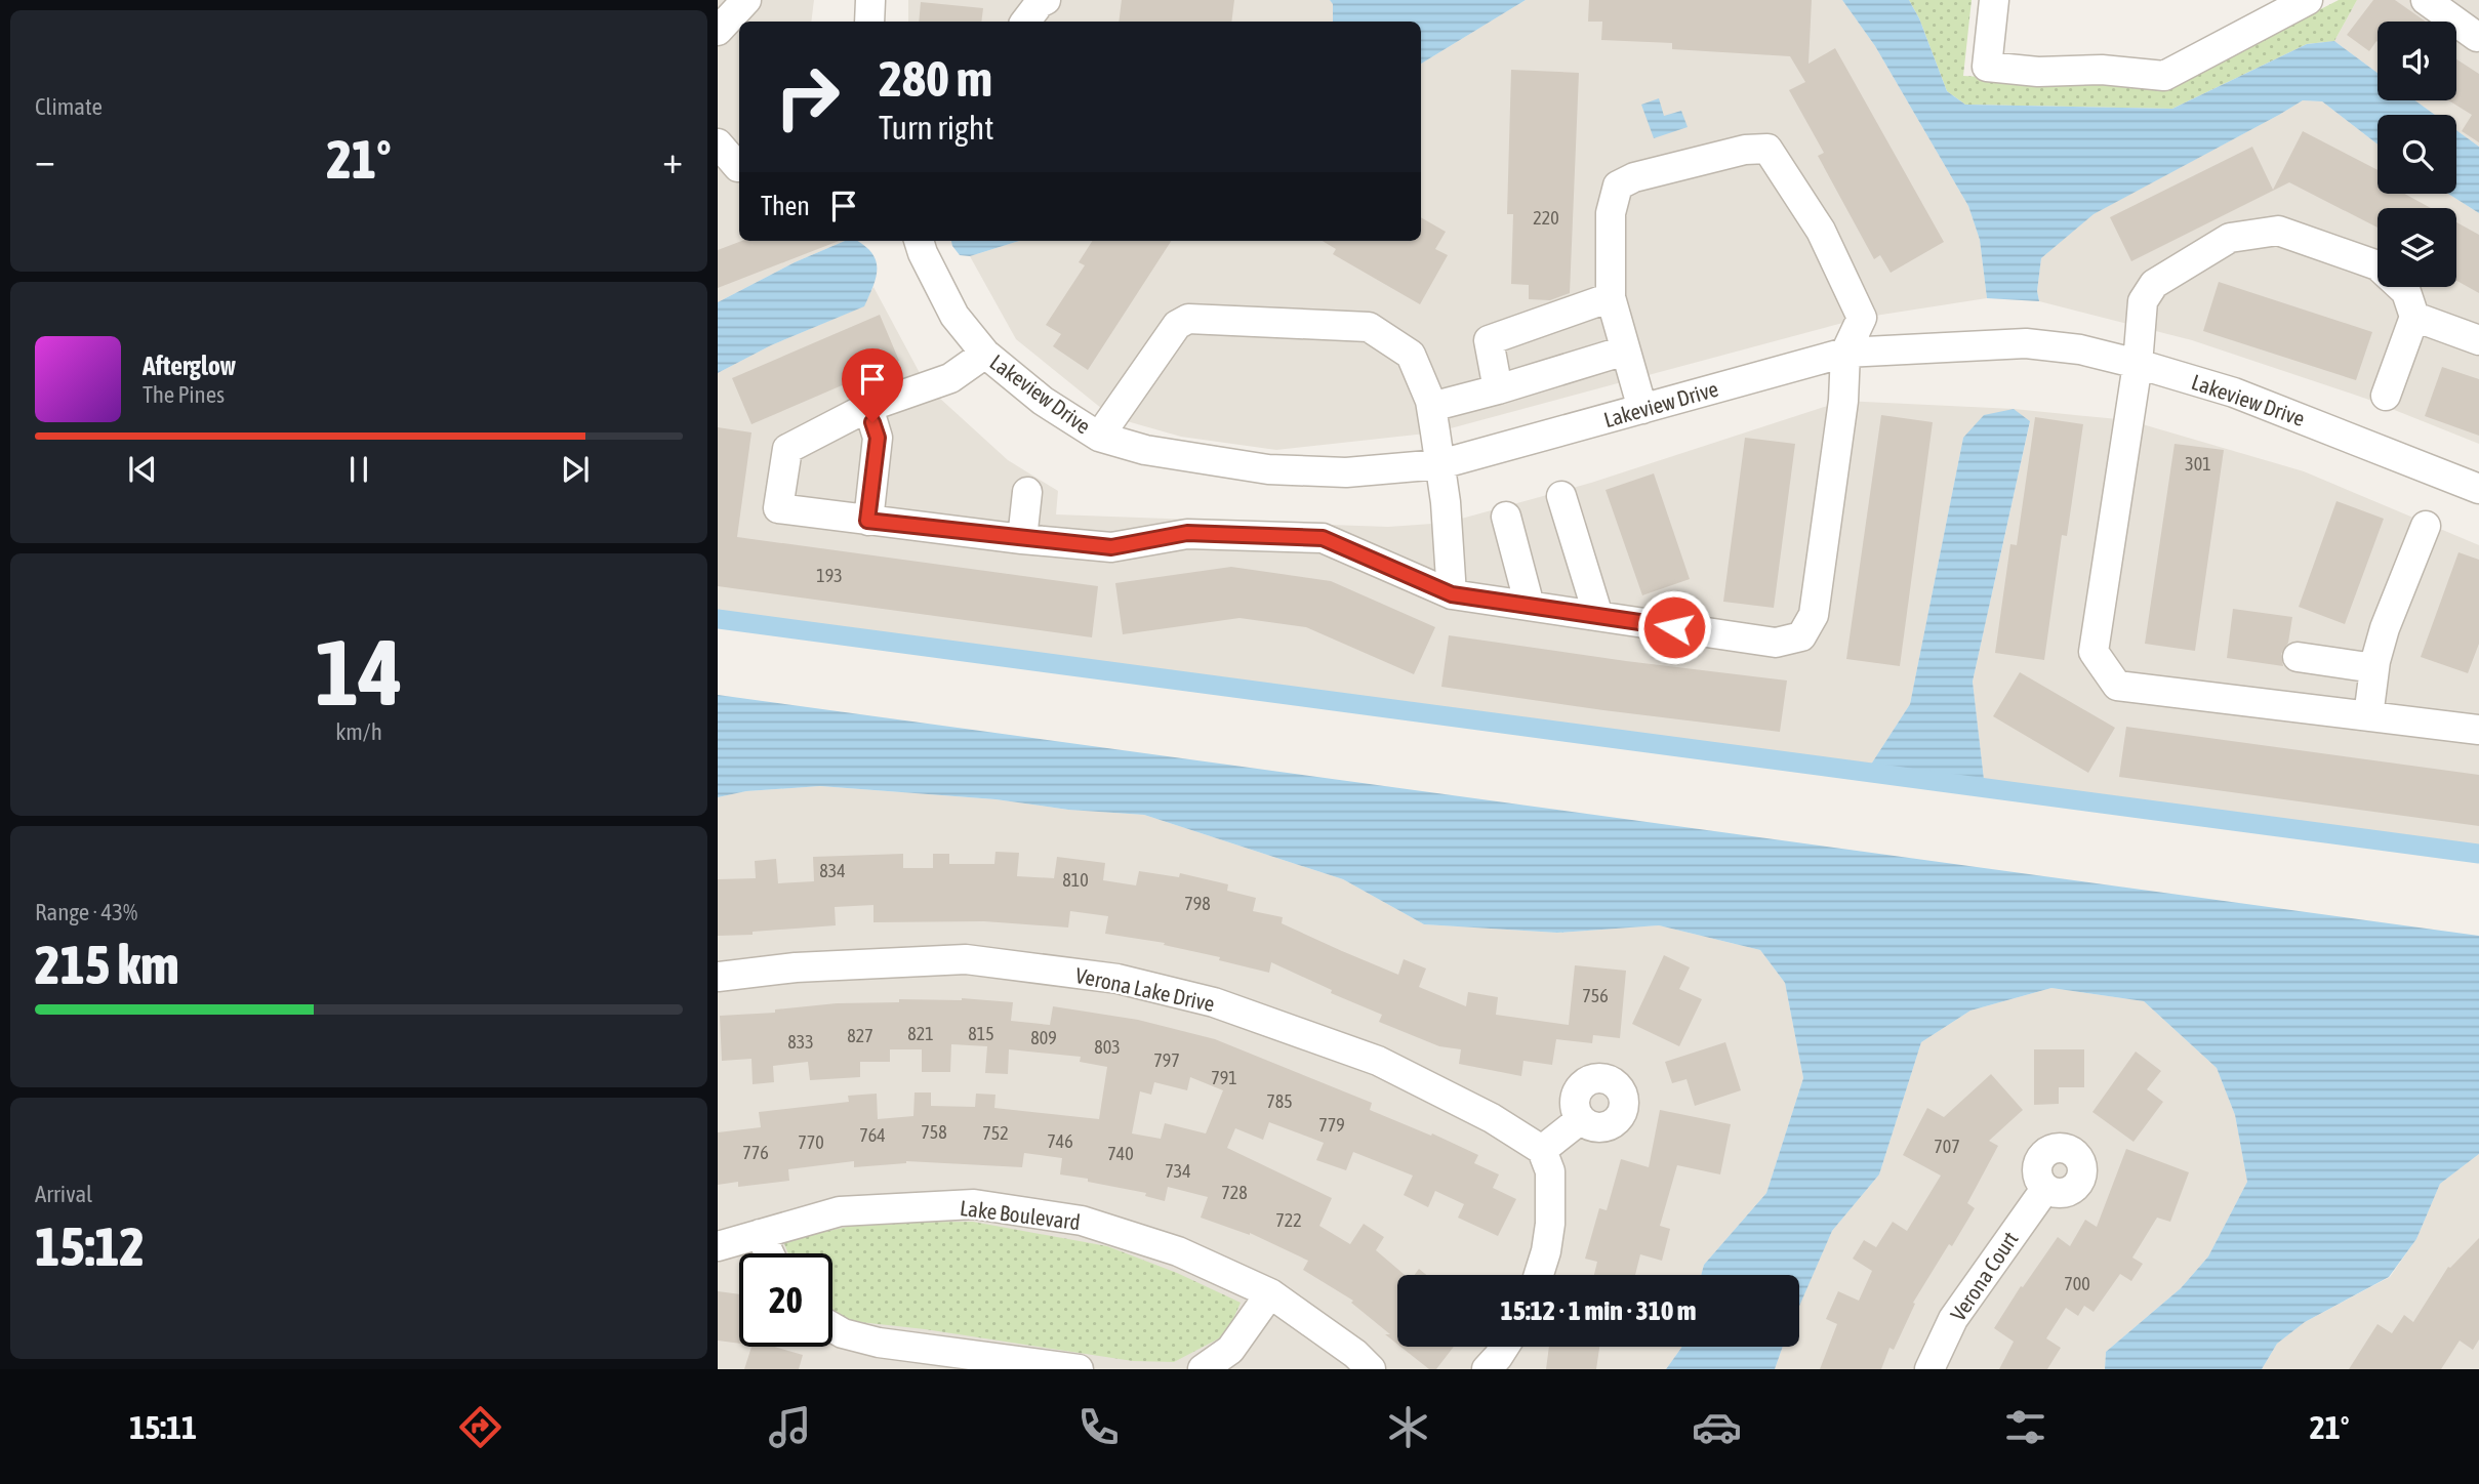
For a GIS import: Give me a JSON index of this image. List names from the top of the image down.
{
  "streets": {
    "street": [
      "Lakeview Drive",
      "Verona Lake Drive",
      "Lake Boulevard",
      "Verona Court"
    ]
  },
  "house_numbers": [
    "220",
    "301",
    "193",
    "834",
    "810",
    "798",
    "756",
    "821",
    "815",
    "827",
    "809",
    "833",
    "803",
    "797",
    "791",
    "785",
    "779",
    "758",
    "752",
    "764",
    "746",
    "770",
    "707",
    "776",
    "740",
    "734",
    "728",
    "722",
    "700"
  ],
  "page": {
    "tile": [
      "Climate",
      ["14", "km/h"],
      ["Range · 43%", "215 km"],
      ["Arrival", "15:12"]
    ],
    "turn": ["280 m", "Turn right"],
    "heat": ["−", "21°", "+"],
    "then": "Then",
    "song": ["Afterglow", "The Pines"],
    "limit": "20",
    "trip": "15:12 · 1 min · 310 m",
    "tabs": ["15:11", "21°"]
  }
}
